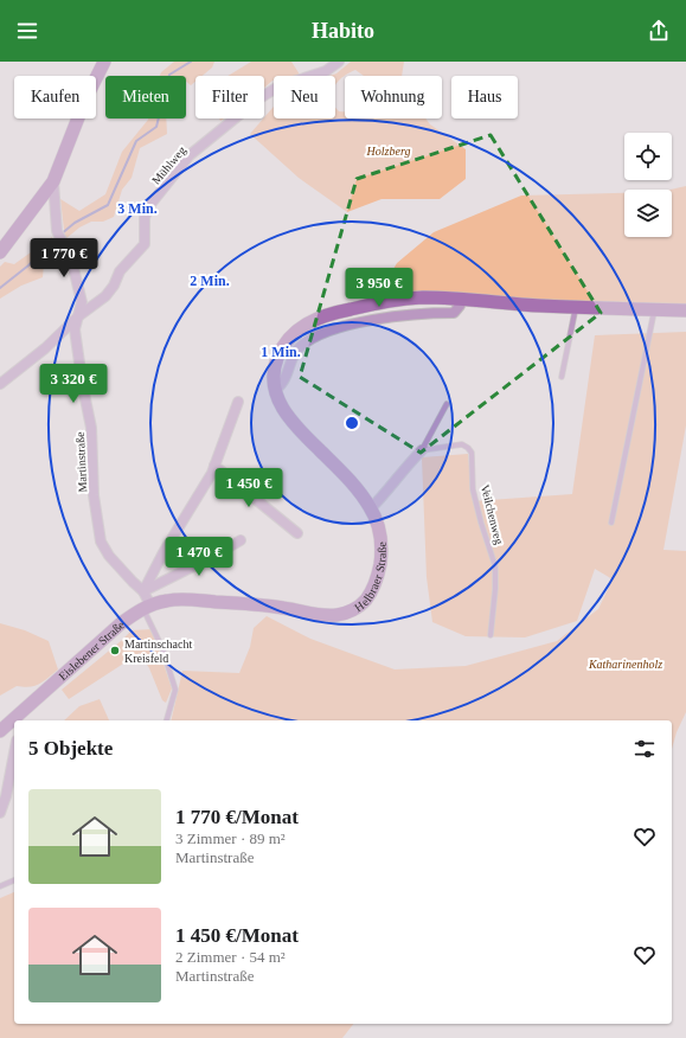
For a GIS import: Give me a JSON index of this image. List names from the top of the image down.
{
  "streets": {
    "main road": ["Helbraer Straße", "Eislebener Straße"],
    "street": ["Mühlweg", "Martinstraße"],
    "lane": ["Veilchenweg"]
  },
  "crossings": [
    ["Mühlweg", "Martinstraße"],
    ["Martinstraße", "Eislebener Straße"],
    ["Helbraer Straße", "Eislebener Straße"]
  ],
  "parks": ["Holzberg", "Katharinenholz"],
  "places": ["Martinschacht Kreisfeld"],
  "page": {
    "header": "Habito",
    "chip": [
      "Kaufen",
      "Mieten",
      "Filter",
      "Neu",
      "Wohnung",
      "Haus"
    ],
    "price": [
      "1 770 €",
      "3 950 €",
      "3 320 €",
      "1 450 €",
      "1 470 €"
    ],
    "heading": "5 Objekte",
    "list": [
      {
        "name": "1 770 €/Monat",
        "note": "3 Zimmer · 89 m² · Martinstraße"
      },
      {
        "name": "1 450 €/Monat",
        "note": "2 Zimmer · 54 m² · Martinstraße"
      }
    ]
  },
  "rings": ["3 Min.", "2 Min.", "1 Min."]
}
